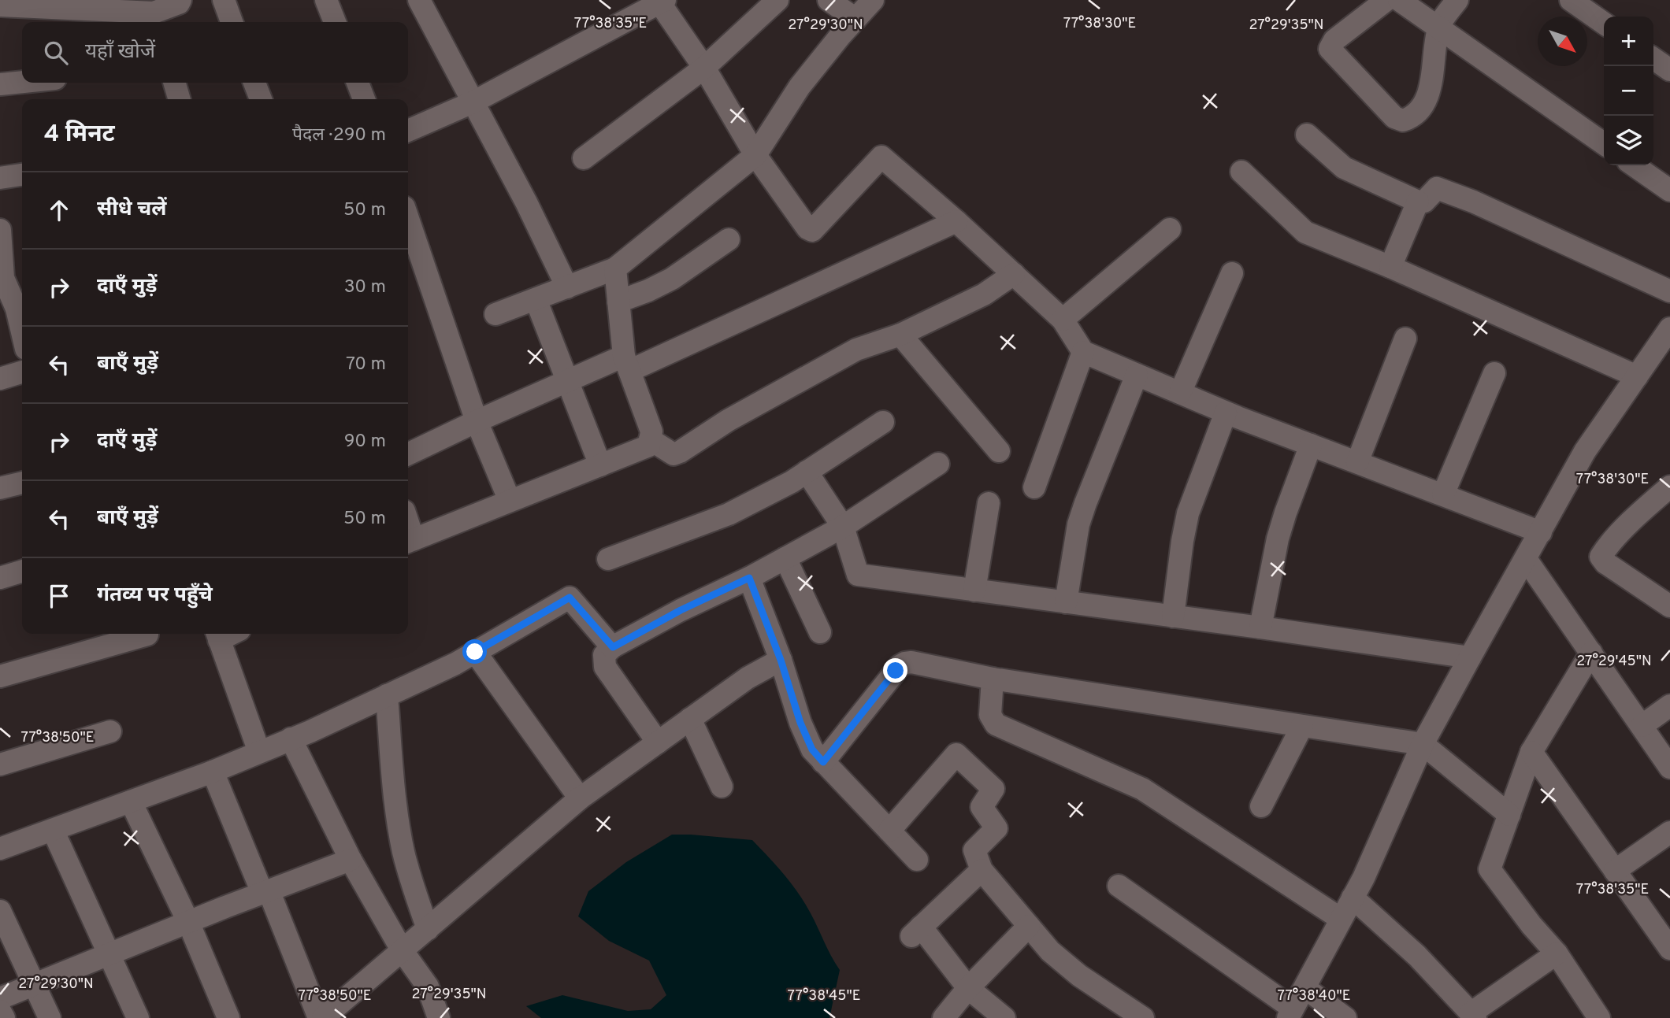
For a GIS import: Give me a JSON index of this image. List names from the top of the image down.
{
  "north": "bottom right",
  "page": {
    "map_buttons": ["+", "−"],
    "search": "यहाँ खोजें",
    "heading": ["4 मिनट", "पैदल · 290 m"],
    "list": [
      ["सीधे चलें", "50 m"],
      ["दाएँ मुड़ें", "30 m"],
      ["बाएँ मुड़ें", "70 m"],
      ["दाएँ मुड़ें", "90 m"],
      ["बाएँ मुड़ें", "50 m"],
      "गंतव्य पर पहुँचे"
    ]
  },
  "coordinates": [
    "77°38'35\"E",
    "77°38'30\"E",
    "27°29'30\"N",
    "27°29'35\"N",
    "27°29'45\"N",
    "77°38'50\"E",
    "77°38'45\"E",
    "77°38'40\"E"
  ]
}
